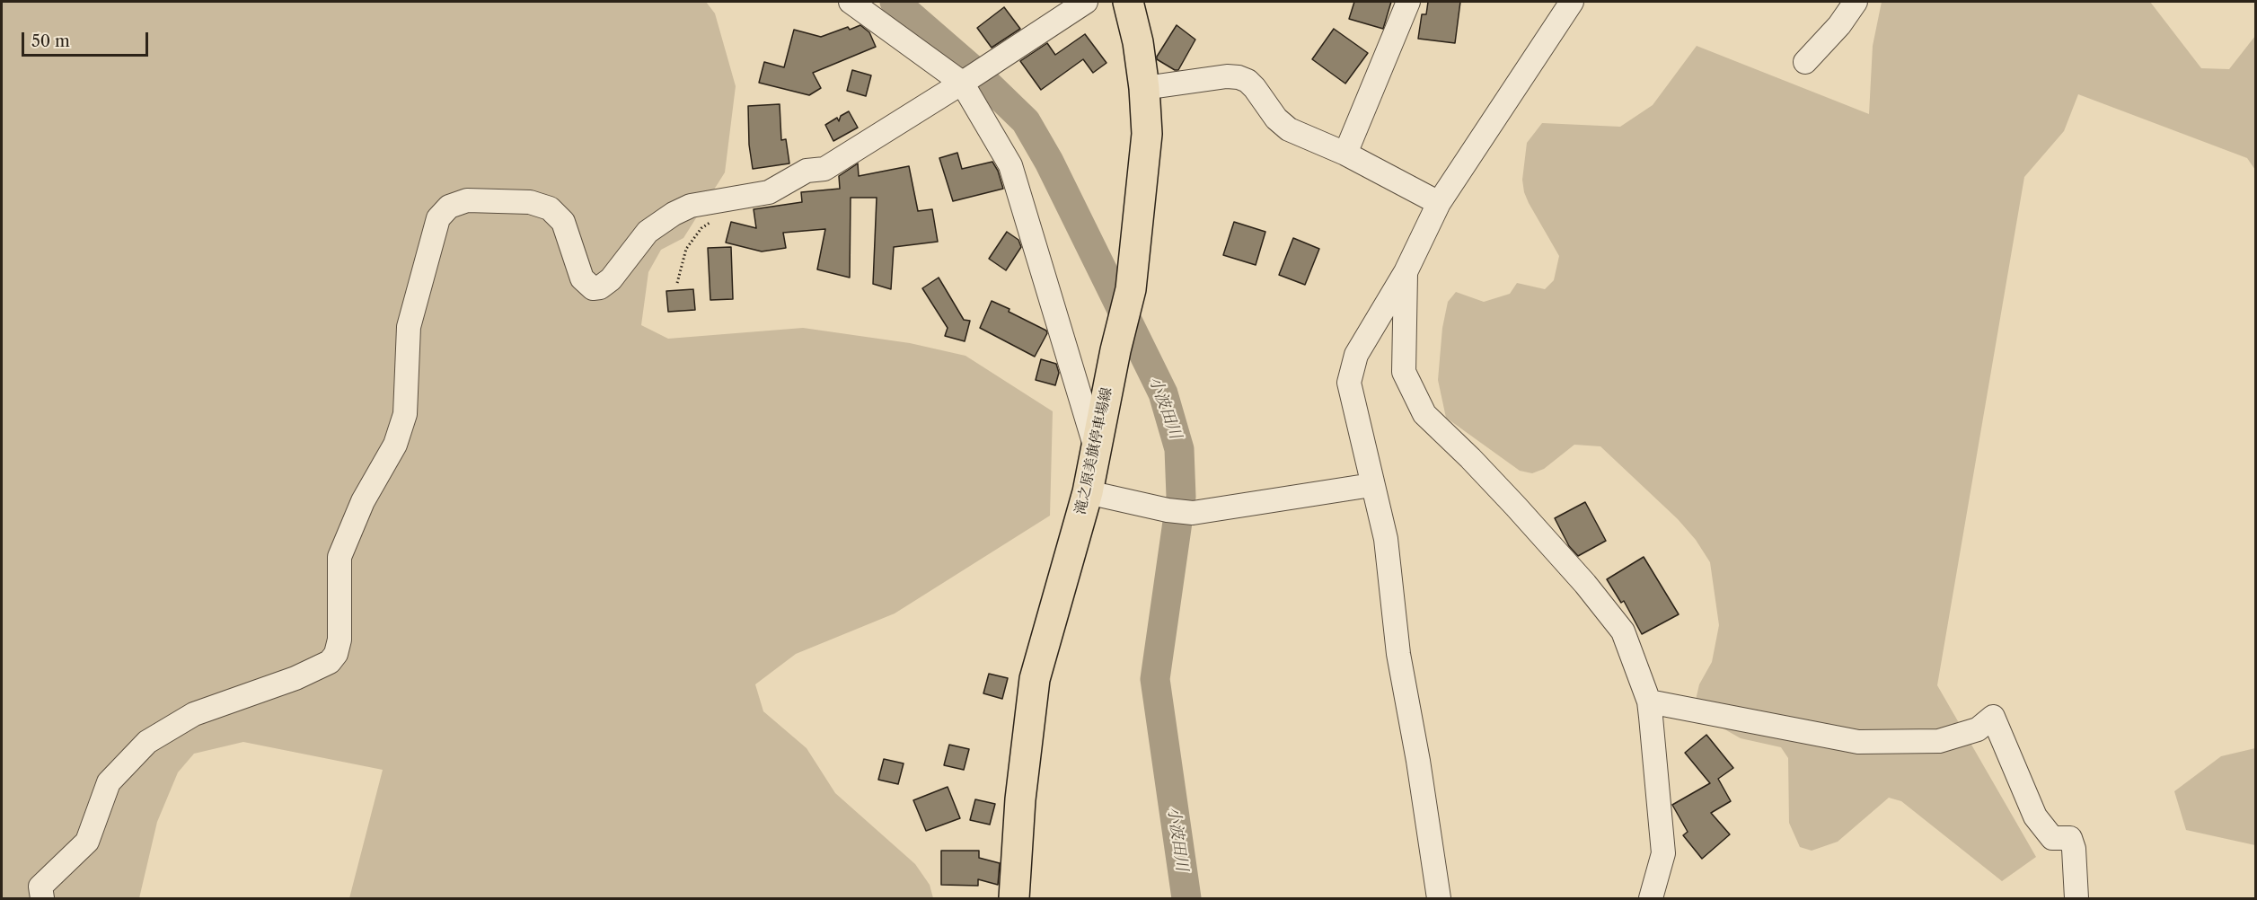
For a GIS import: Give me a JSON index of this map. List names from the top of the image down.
{
  "streets": {
    "main road": ["滝之原美旗停車場線"]
  },
  "water": ["小波田川"],
  "scale_bar": "50 m"
}
